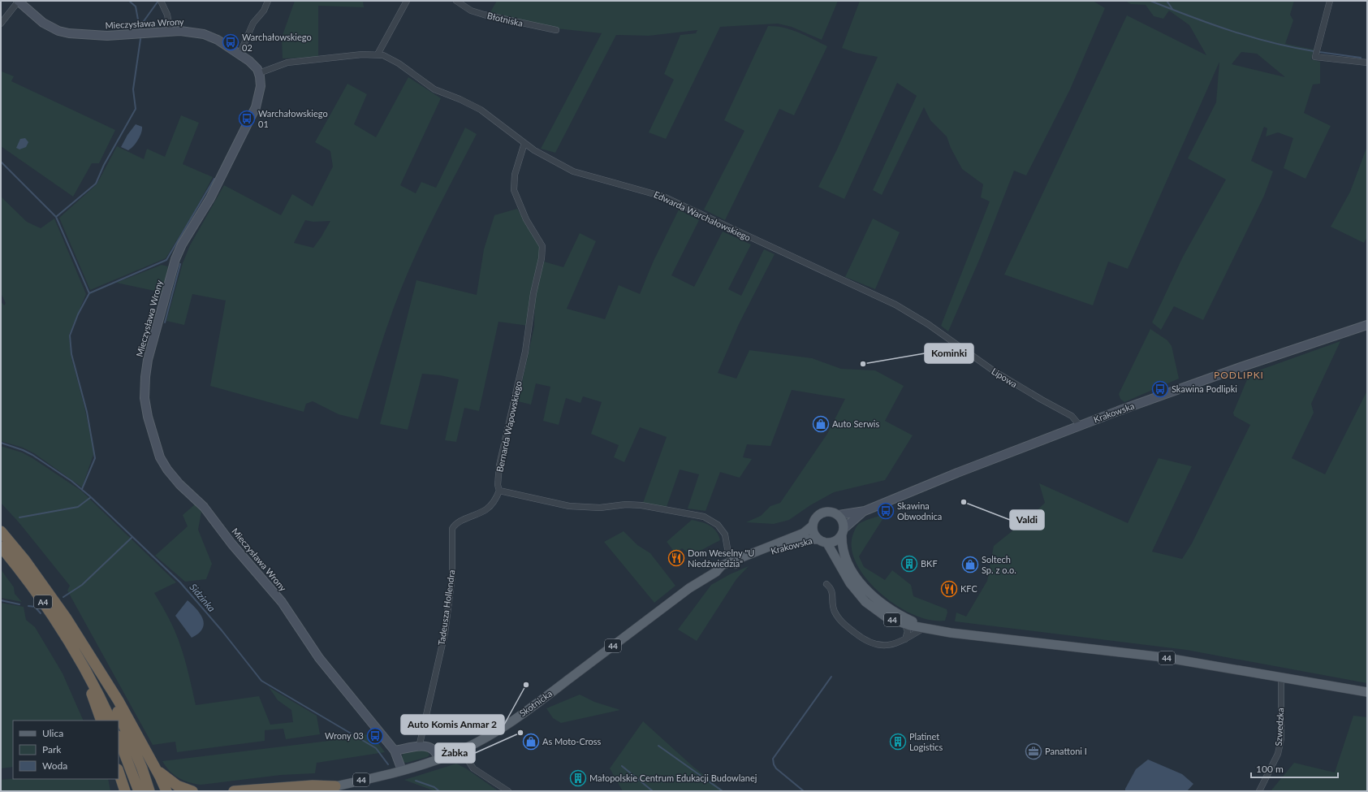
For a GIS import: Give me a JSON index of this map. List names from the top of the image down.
{
  "streets": {
    "highway": ["A4"],
    "main road": ["Krakowska", "44", "Skotnicka"],
    "street": [
      "Błotniska",
      "Mieczysława Wrony",
      "Edwarda Warchałowskiego",
      "Lipowa",
      "Bernarda Wapowskiego",
      "Tadeusza Hollendra",
      "Szwedzka"
    ]
  },
  "crossings": [
    ["Mieczysława Wrony", "Edwarda Warchałowskiego"],
    ["Mieczysława Wrony", "Skotnicka"],
    ["Edwarda Warchałowskiego", "Lipowa"],
    ["Edwarda Warchałowskiego", "Bernarda Wapowskiego"],
    ["Lipowa", "Krakowska"],
    ["Krakowska", "44"],
    ["Krakowska", "Skotnicka"],
    ["Bernarda Wapowskiego", "Tadeusza Hollendra"],
    ["44", "Szwedzka"]
  ],
  "districts": ["PODLIPKI"],
  "water": ["Sidzinka"],
  "places": {
    "bus stop": [
      "Warchałowskiego 02",
      "Warchałowskiego 01",
      "Skawina Podlipki",
      "Skawina Obwodnica",
      "Wrony 03"
    ],
    "other": [
      "Kominki",
      "Valdi",
      "Auto Komis Anmar 2",
      "Żabka"
    ],
    "shop": ["Auto Serwis", "Soltech Sp. z o.o.", "As Moto-Cross"],
    "restaurant": ["Dom Weselny \"U Niedźwiedzia\"", "KFC"],
    "building": ["BKF", "Platinet Logistics", "Małopolskie Centrum Edukacji Budowlanej"],
    "office": ["Panattoni I"]
  },
  "legend": ["Ulica", "Park", "Woda"],
  "scale_bar": "100 m"
}
